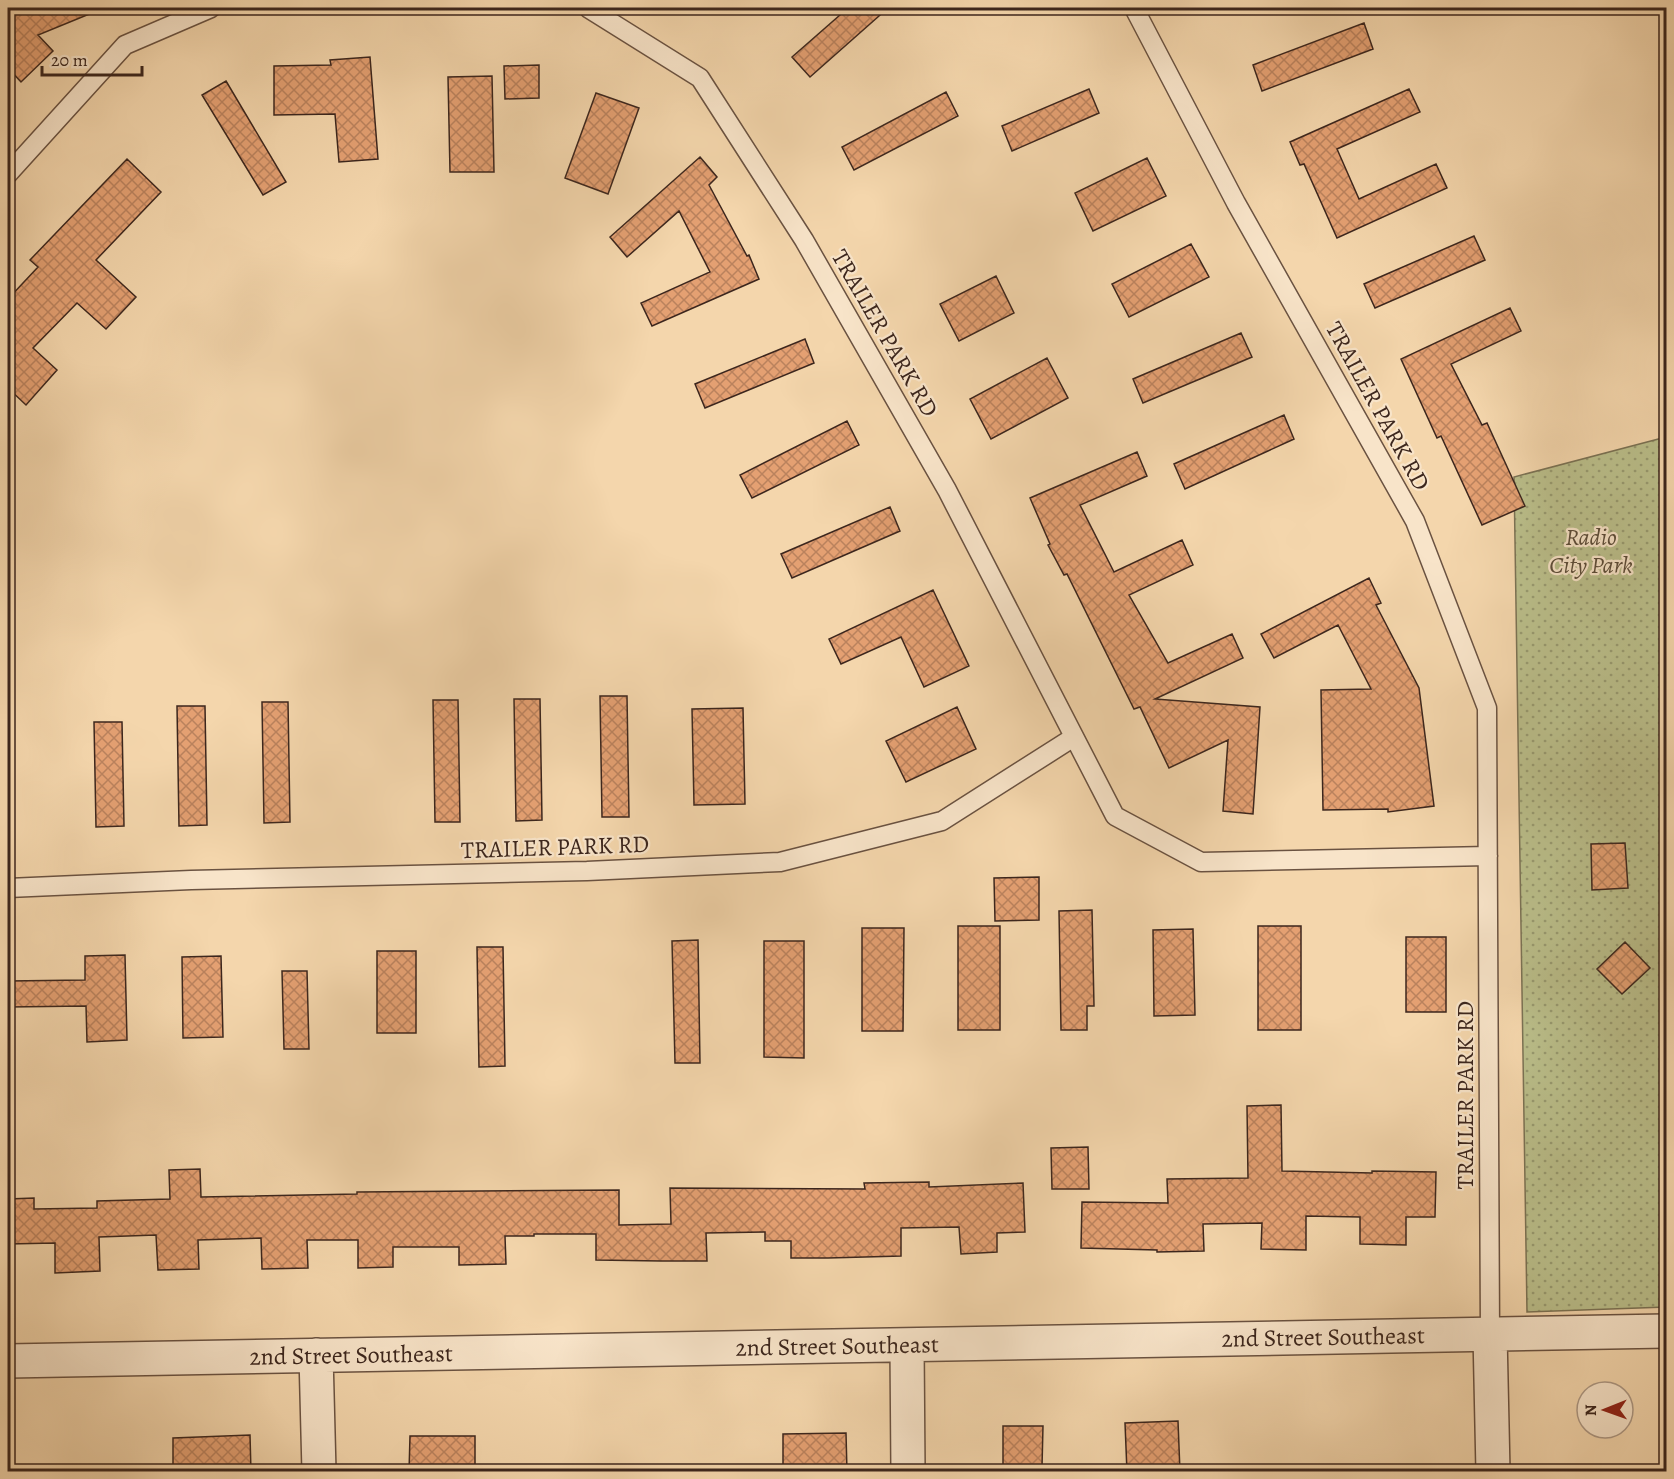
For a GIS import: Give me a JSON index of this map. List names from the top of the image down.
{
  "streets": {
    "street": ["2nd Street Southeast"],
    "lane": ["TRAILER PARK RD"]
  },
  "crossings": [
    ["TRAILER PARK RD", "2nd Street Southeast"]
  ],
  "parks": ["Radio City Park"],
  "scale_bar": "20 m",
  "north": "left"
}
